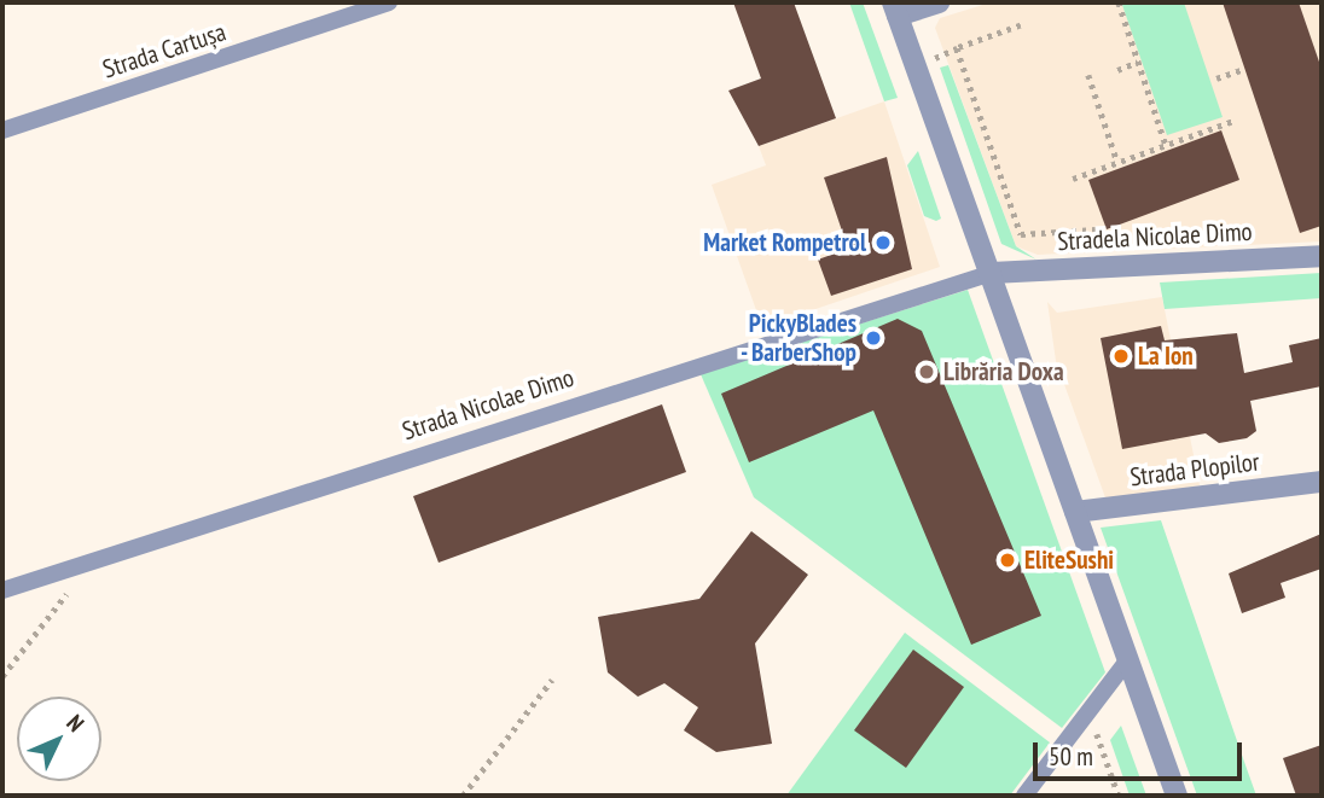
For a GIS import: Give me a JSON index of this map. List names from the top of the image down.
{
  "streets": {
    "street": ["Stradela Nicolae Dimo", "Strada Plopilor"],
    "lane": ["Strada Cartușa", "Strada Nicolae Dimo"]
  },
  "crossings": [
    ["Stradela Nicolae Dimo", "Strada Nicolae Dimo"]
  ],
  "places": [
    "Market Rompetrol",
    "PickyBlades - BarberShop",
    "La Ion",
    "Librăria Doxa",
    "EliteSushi"
  ],
  "scale_bar": "50 m",
  "north": "top right"
}
